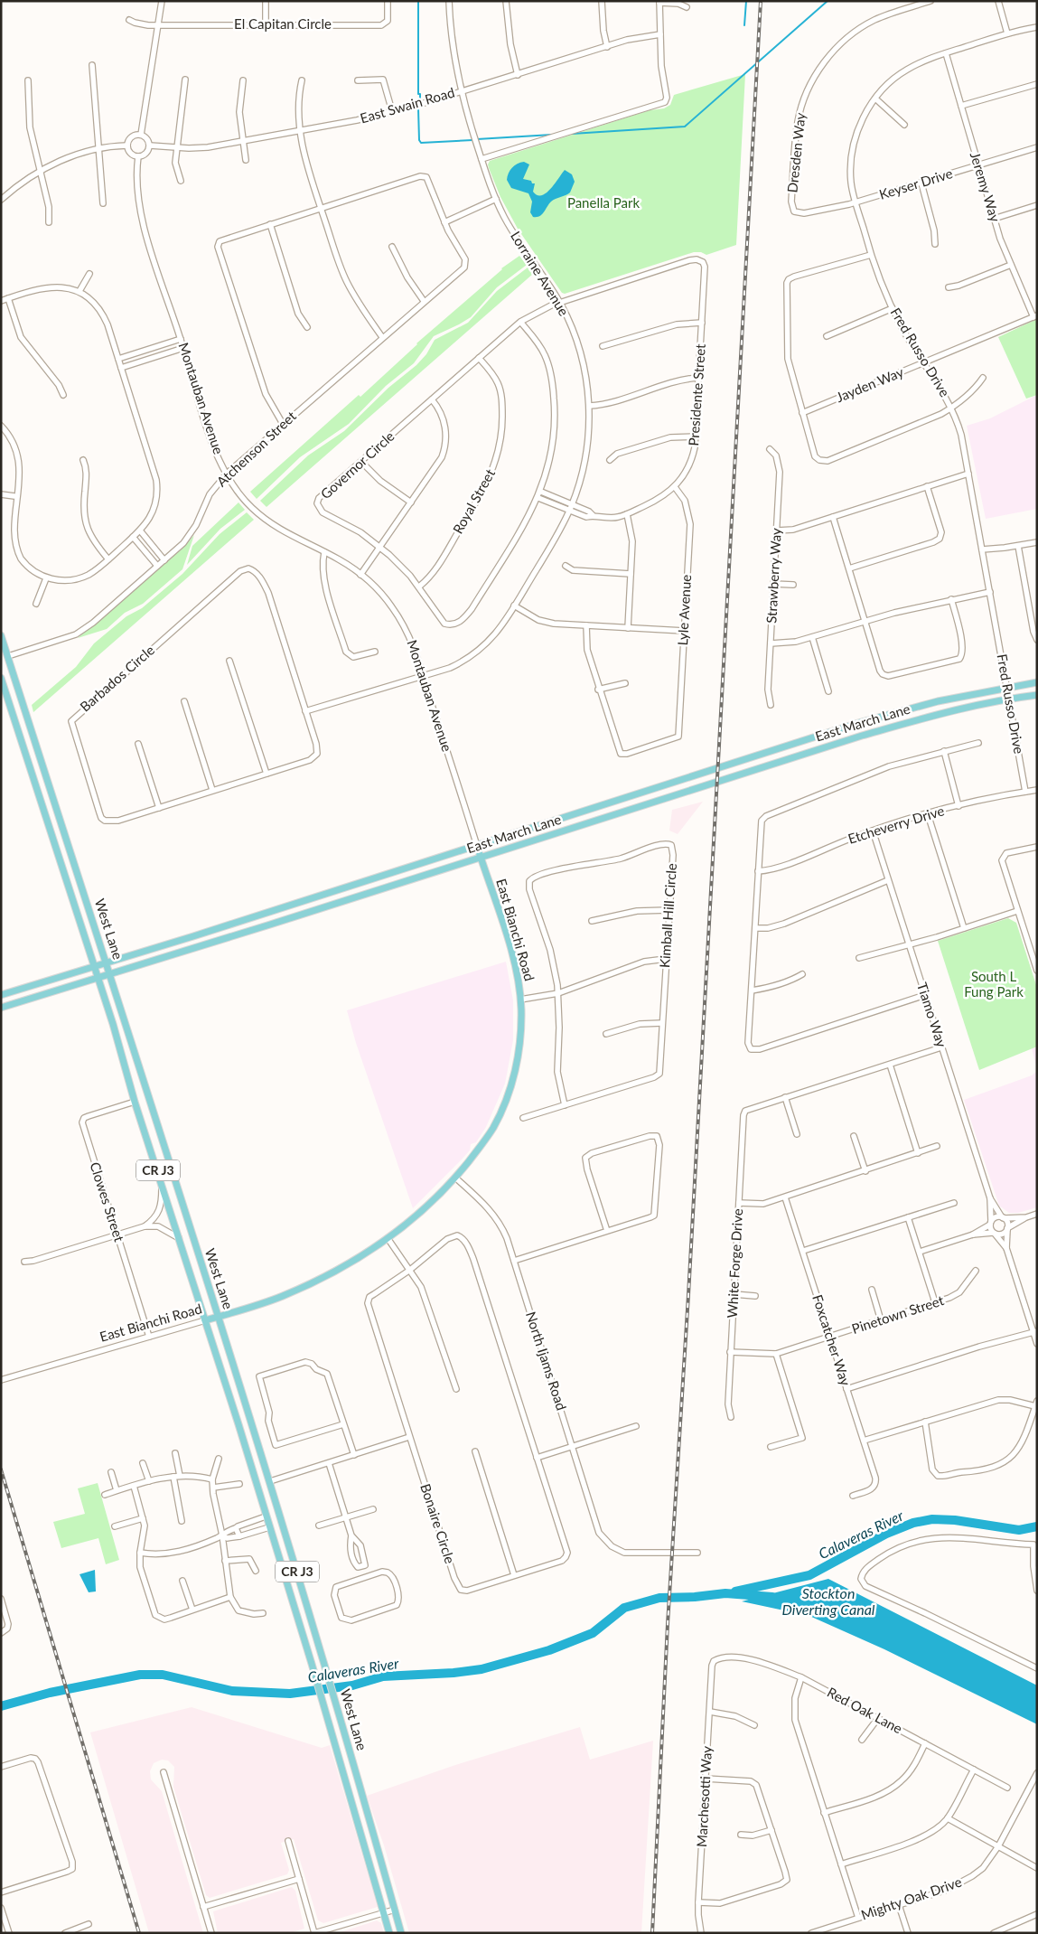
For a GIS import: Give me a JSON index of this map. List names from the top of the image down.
{
  "streets": {
    "main road": [
      "East March Lane",
      "West Lane",
      "East Bianchi Road",
      "CR J3"
    ],
    "street": [
      "El Capitan Circle",
      "East Swain Road",
      "Dresden Way",
      "Keyser Drive",
      "Jeremy Way",
      "Lorraine Avenue",
      "Fred Russo Drive",
      "Jayden Way",
      "Presidente Street",
      "Montauban Avenue",
      "Atchenson Street",
      "Governor Circle",
      "Royal Street",
      "Strawberry Way",
      "Lyle Avenue",
      "Barbados Circle",
      "Etcheverry Drive",
      "Kimball Hill Circle",
      "Tiamo Way",
      "Clowes Street",
      "White Forge Drive",
      "Pinetown Street",
      "Foxcatcher Way",
      "North Ijams Road",
      "Bonaire Circle",
      "Red Oak Lane",
      "Marchesotti Way",
      "Mighty Oak Drive"
    ]
  },
  "crossings": [
    ["East Swain Road", "Lorraine Avenue"],
    ["East Swain Road", "Montauban Avenue"],
    ["Dresden Way", "Keyser Drive"],
    ["Keyser Drive", "Jeremy Way"],
    ["Keyser Drive", "Fred Russo Drive"],
    ["Jeremy Way", "Fred Russo Drive"],
    ["Jeremy Way", "Jayden Way"],
    ["Lorraine Avenue", "Presidente Street"],
    ["Lorraine Avenue", "Montauban Avenue"],
    ["Fred Russo Drive", "Jayden Way"],
    ["Fred Russo Drive", "East March Lane"],
    ["Fred Russo Drive", "Etcheverry Drive"],
    ["Presidente Street", "Lyle Avenue"],
    ["Montauban Avenue", "Atchenson Street"],
    ["Montauban Avenue", "East March Lane"],
    ["Montauban Avenue", "East Bianchi Road"],
    ["Atchenson Street", "West Lane"],
    ["Governor Circle", "Royal Street"],
    ["East March Lane", "West Lane"],
    ["East March Lane", "East Bianchi Road"],
    ["Etcheverry Drive", "Tiamo Way"],
    ["West Lane", "East Bianchi Road"],
    ["West Lane", "Clowes Street"],
    ["East Bianchi Road", "Clowes Street"],
    ["East Bianchi Road", "North Ijams Road"],
    ["White Forge Drive", "Pinetown Street"],
    ["Pinetown Street", "Foxcatcher Way"],
    ["Red Oak Lane", "Marchesotti Way"]
  ],
  "water": ["Calaveras River", "Stockton Diverting Canal"],
  "parks": ["Panella Park", "South L Fung Park"]
}
